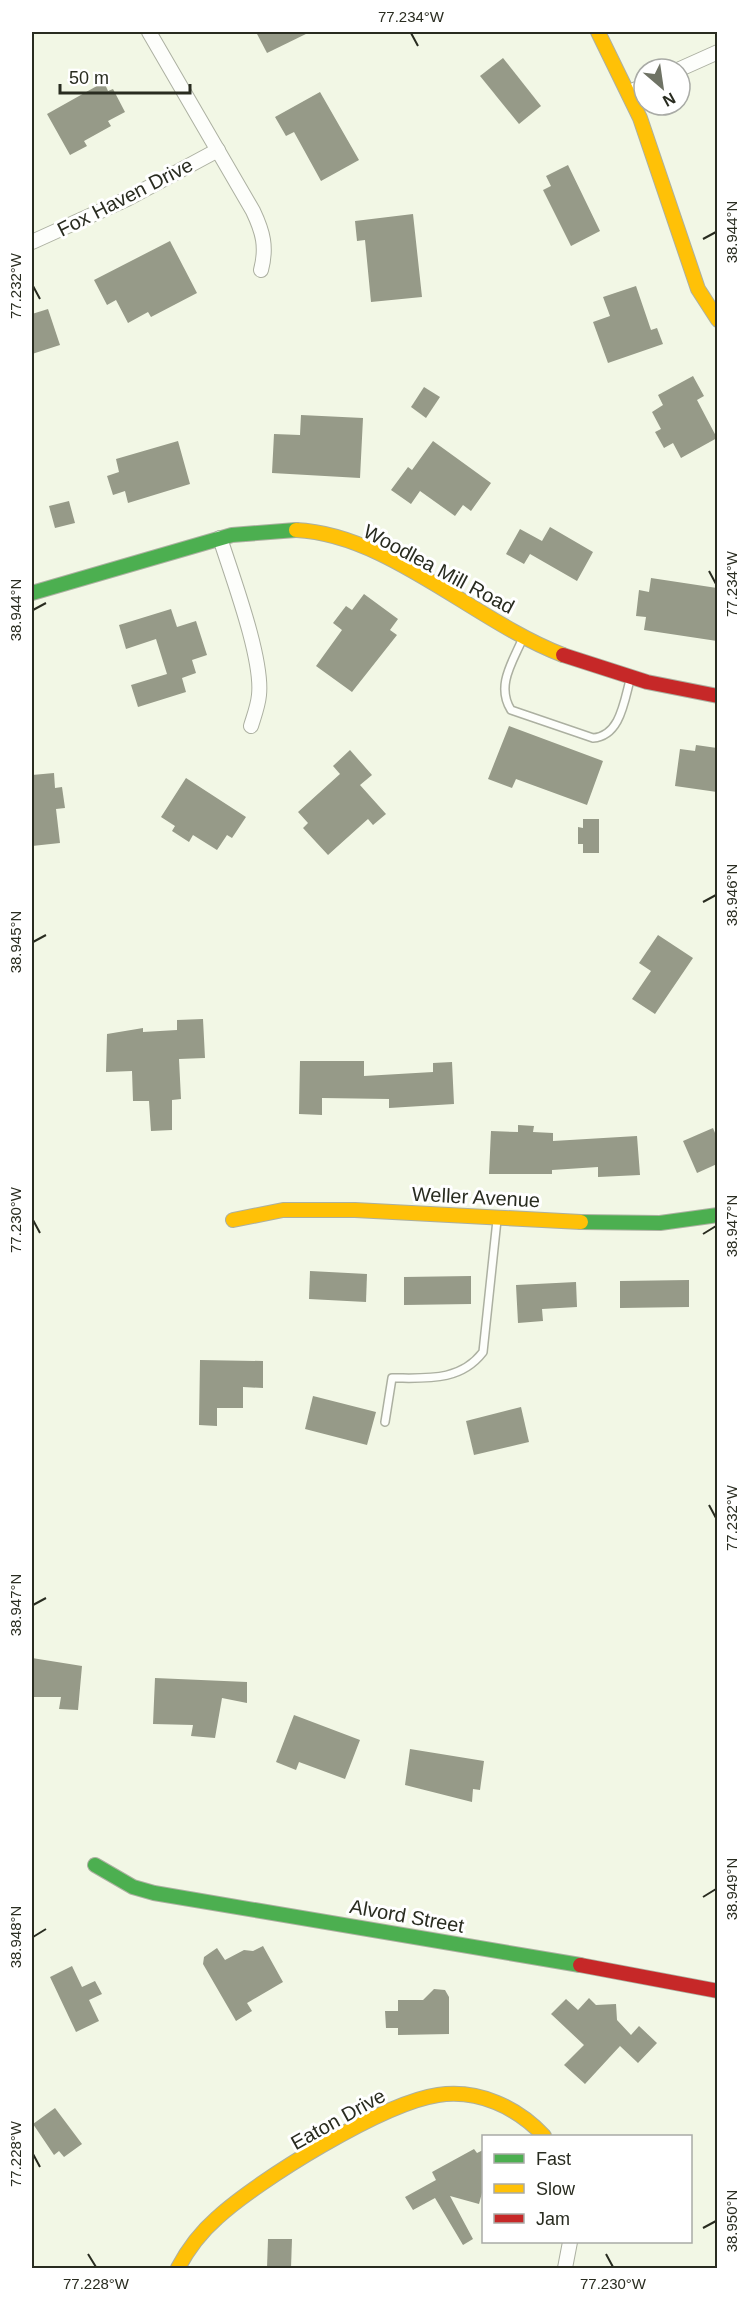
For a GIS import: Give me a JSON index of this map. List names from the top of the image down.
{
  "streets": {
    "street": [
      "Fox Haven Drive",
      "Woodlea Mill Road",
      "Weller Avenue",
      "Alvord Street",
      "Eaton Drive"
    ]
  },
  "legend": ["Fast", "Slow", "Jam"],
  "scale_bar": "50 m",
  "north": "bottom right",
  "coordinates": [
    "77.234°W",
    "38.944°N",
    "77.232°W",
    "38.946°N",
    "38.945°N",
    "77.230°W",
    "38.947°N",
    "38.949°N",
    "38.948°N",
    "77.228°W",
    "38.950°N"
  ]
}
